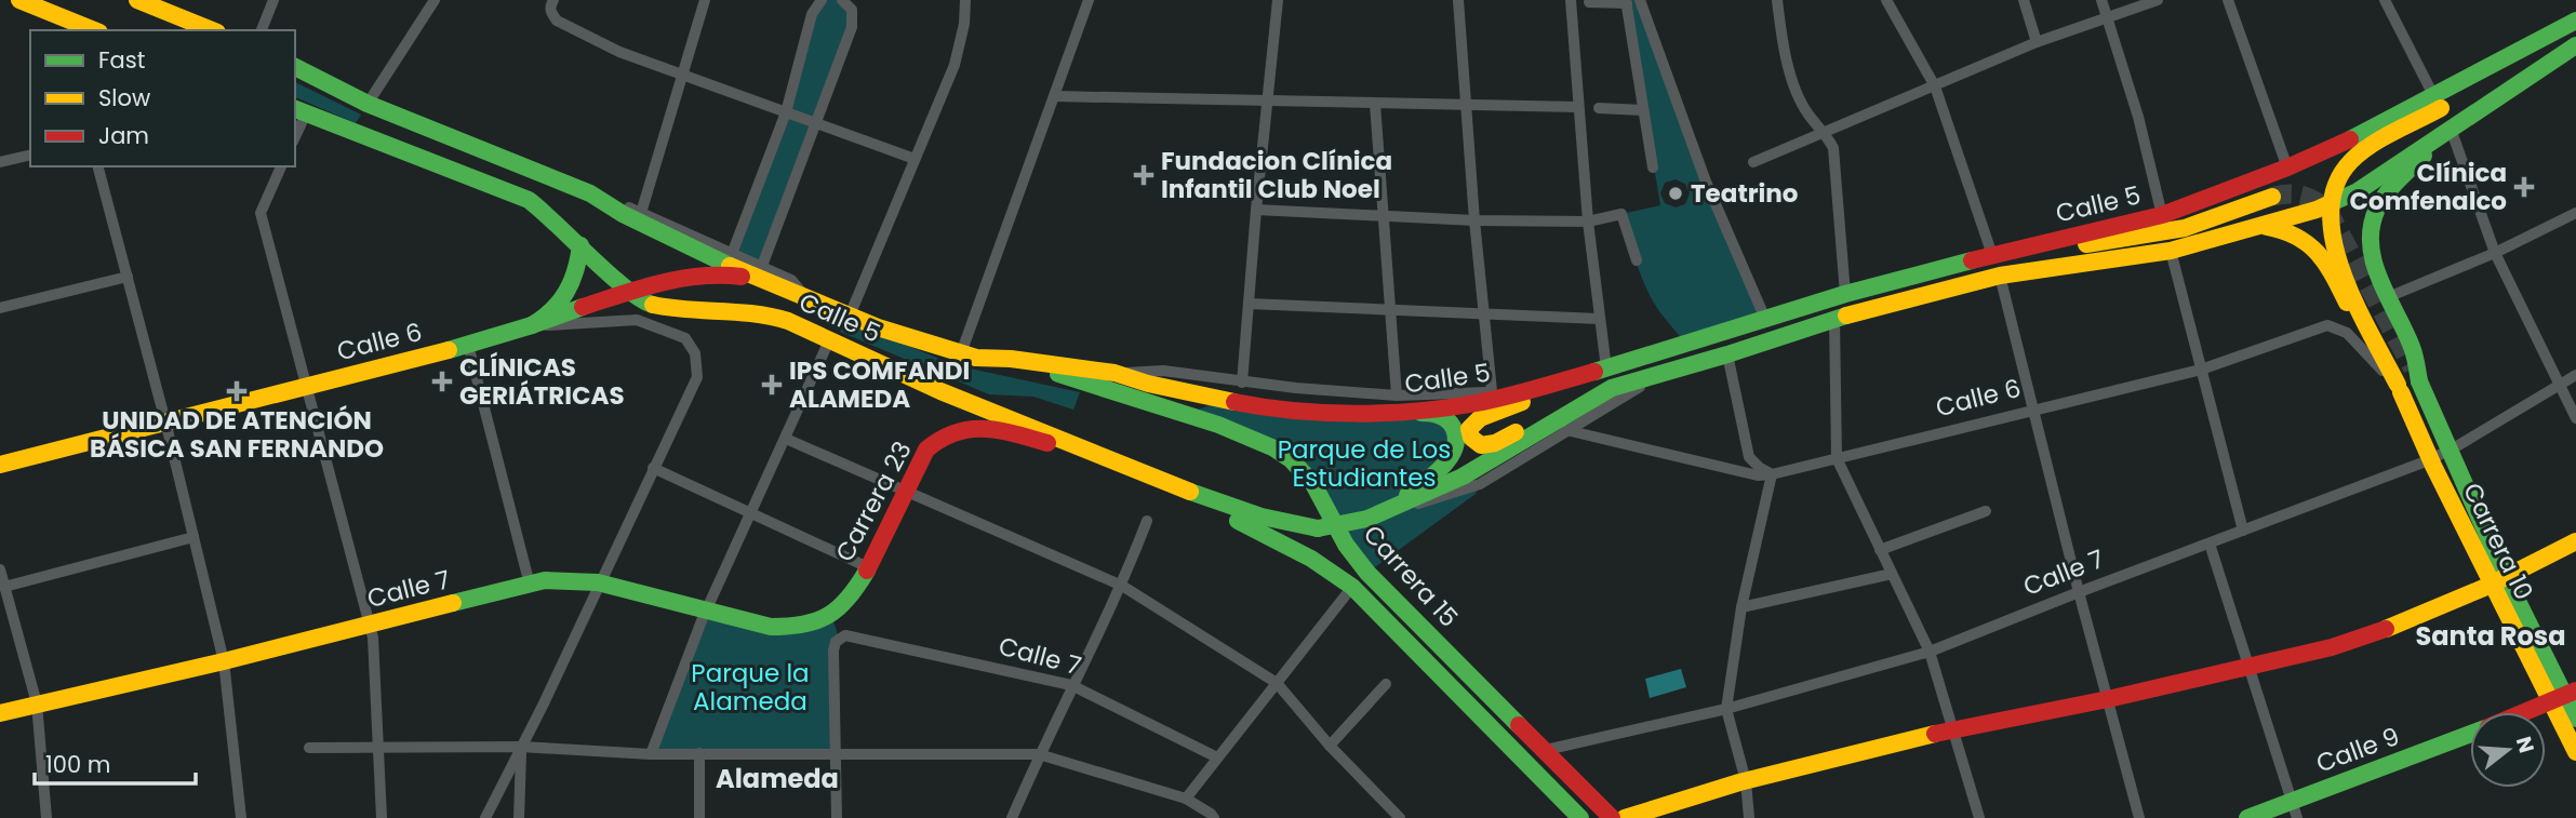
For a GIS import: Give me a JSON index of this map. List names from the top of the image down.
{
  "streets": {
    "main road": [
      "Calle 5",
      "Calle 6",
      "Carrera 23",
      "Carrera 10",
      "Calle 7",
      "Carrera 15",
      "Calle 9"
    ]
  },
  "crossings": [
    ["Calle 5", "Calle 6"],
    ["Calle 5", "Carrera 23"],
    ["Calle 5", "Carrera 10"],
    ["Calle 5", "Carrera 15"],
    ["Carrera 23", "Calle 7"],
    ["Carrera 10", "Calle 7"],
    ["Carrera 10", "Calle 9"],
    ["Calle 7", "Carrera 15"]
  ],
  "districts": ["Santa Rosa", "Alameda"],
  "parks": ["Parque de Los Estudiantes", "Parque la Alameda"],
  "places": {
    "health": [
      "Fundacion Clínica Infantil Club Noel",
      "Clínica Comfenalco",
      "CLÍNICAS GERIÁTRICAS",
      "IPS COMFANDI ALAMEDA",
      "UNIDAD DE ATENCIÓN BÁSICA SAN FERNANDO"
    ],
    "other": ["Teatrino"]
  },
  "legend": ["Fast", "Slow", "Jam"],
  "scale_bar": "100 m",
  "north": "right"
}
